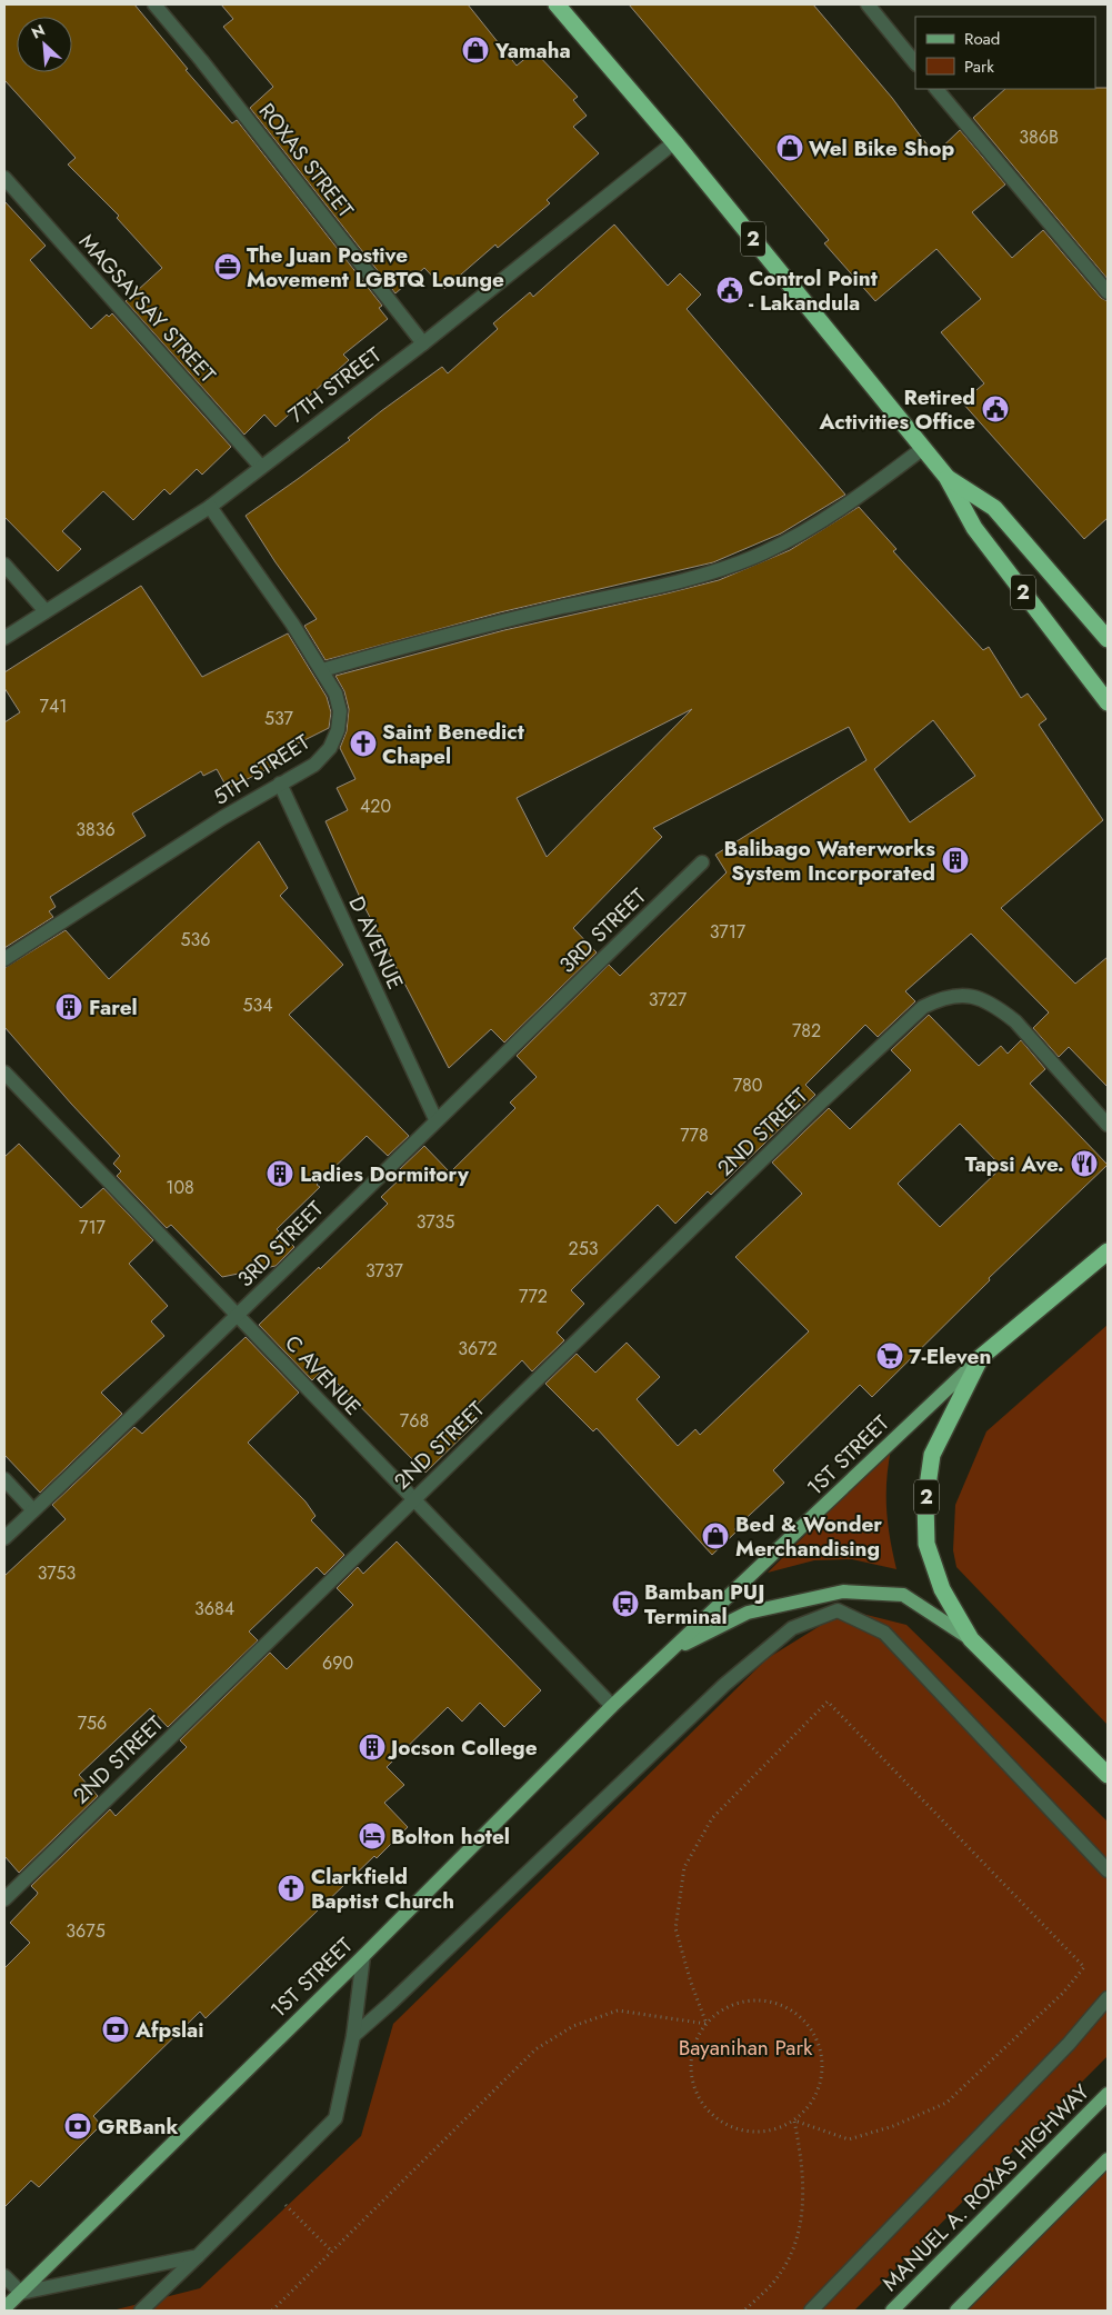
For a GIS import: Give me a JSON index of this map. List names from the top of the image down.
{
  "streets": {
    "highway": ["2"],
    "main road": ["1ST STREET", "MANUEL A. ROXAS HIGHWAY"],
    "street": [
      "ROXAS STREET",
      "MAGSAYSAY STREET",
      "7TH STREET",
      "5TH STREET",
      "3RD STREET",
      "D AVENUE",
      "2ND STREET",
      "C AVENUE"
    ]
  },
  "crossings": [
    ["ROXAS STREET", "7TH STREET"],
    ["2", "7TH STREET"],
    ["2", "1ST STREET"],
    ["MAGSAYSAY STREET", "7TH STREET"],
    ["7TH STREET", "5TH STREET"],
    ["5TH STREET", "D AVENUE"],
    ["3RD STREET", "D AVENUE"],
    ["3RD STREET", "C AVENUE"],
    ["2ND STREET", "C AVENUE"],
    ["C AVENUE", "1ST STREET"]
  ],
  "parks": ["Bayanihan Park"],
  "places": {
    "shop": ["Yamaha", "Wel Bike Shop", "Bed & Wonder Merchandising"],
    "office": ["The Juan Postive Movement LGBTQ Lounge"],
    "public building": ["Control Point - Lakandula", "Retired Activities Office"],
    "church": ["Saint Benedict Chapel", "Clarkfield Baptist Church"],
    "building": [
      "Balibago Waterworks System Incorporated",
      "Farel",
      "Ladies Dormitory",
      "Jocson College"
    ],
    "restaurant": ["Tapsi Ave."],
    "supermarket": ["7-Eleven"],
    "bus stop": ["Bamban PUJ Terminal"],
    "hotel": ["Bolton hotel"],
    "bank": ["Afpslai", "GRBank"]
  },
  "house_numbers": [
    "386B",
    "741",
    "537",
    "420",
    "3836",
    "3717",
    "536",
    "3727",
    "534",
    "782",
    "780",
    "778",
    "108",
    "3735",
    "717",
    "253",
    "3737",
    "772",
    "3672",
    "768",
    "3753",
    "3684",
    "690",
    "756",
    "3675"
  ],
  "legend": ["Road", "Park"],
  "north": "top left"
}
